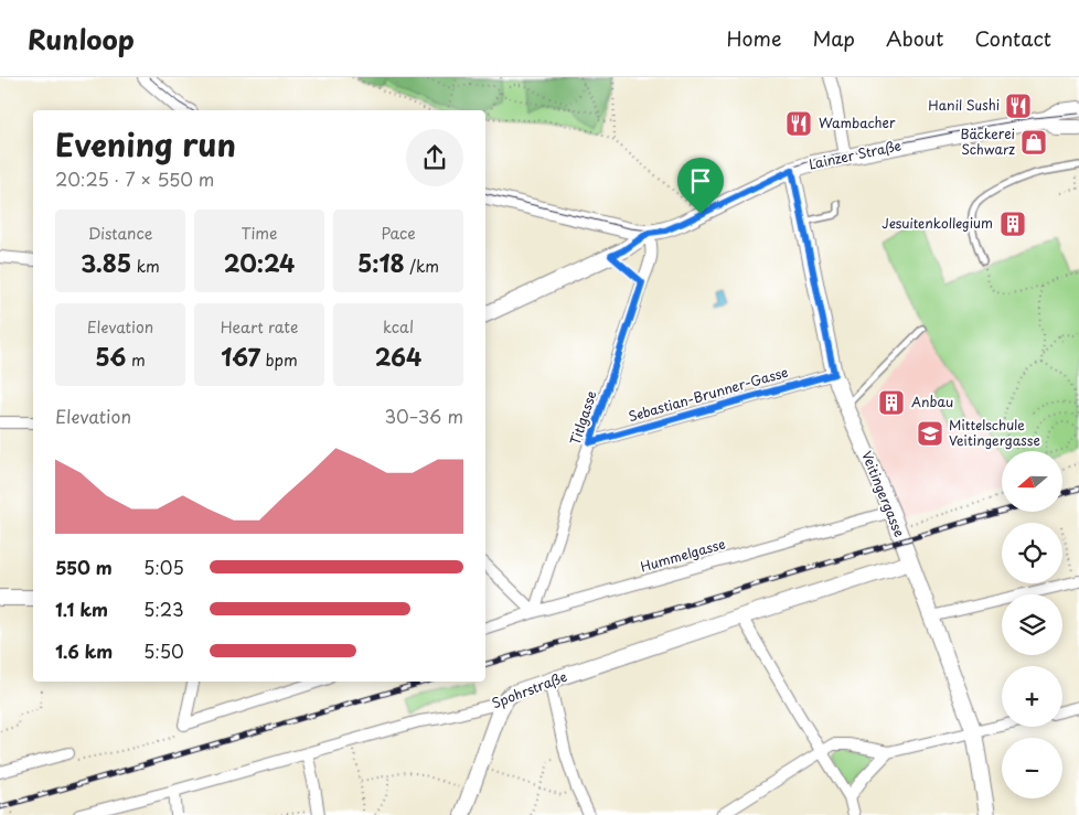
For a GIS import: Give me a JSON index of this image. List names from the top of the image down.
{
  "streets": {
    "street": [
      "Lainzer Straße",
      "Sebastian-Brunner-Gasse",
      "Titlgasse",
      "Veitingergasse",
      "Hummelgasse",
      "Spohrstraße"
    ]
  },
  "crossings": [
    ["Lainzer Straße", "Titlgasse"],
    ["Lainzer Straße", "Veitingergasse"],
    ["Sebastian-Brunner-Gasse", "Titlgasse"],
    ["Sebastian-Brunner-Gasse", "Veitingergasse"],
    ["Titlgasse", "Hummelgasse"],
    ["Veitingergasse", "Hummelgasse"],
    ["Veitingergasse", "Spohrstraße"]
  ],
  "places": {
    "restaurant": ["Hanil Sushi", "Wambacher"],
    "shop": ["Bäckerei Schwarz"],
    "building": ["Jesuitenkollegium", "Anbau"],
    "school or university": ["Mittelschule Veitingergasse"]
  },
  "north": "left",
  "page": {
    "header": "Runloop",
    "nav": [
      "Home",
      "Map",
      "About",
      "Contact"
    ],
    "heading": ["Evening run", "20:25 · 7 × 550 m"],
    "stats": [
      ["Distance", "3.85 km"],
      ["Time", "20:24"],
      ["Pace", "5:18 /km"],
      ["Elevation", "56 m"],
      ["Heart rate", "167 bpm"],
      ["kcal", "264"]
    ],
    "chart": ["Elevation", "30–36 m"],
    "map_buttons": ["+", "−"],
    "list": [
      {
        "name": "550 m",
        "note": "5:05"
      },
      {
        "name": "1.1 km",
        "note": "5:23"
      },
      {
        "name": "1.6 km",
        "note": "5:50"
      }
    ]
  }
}
